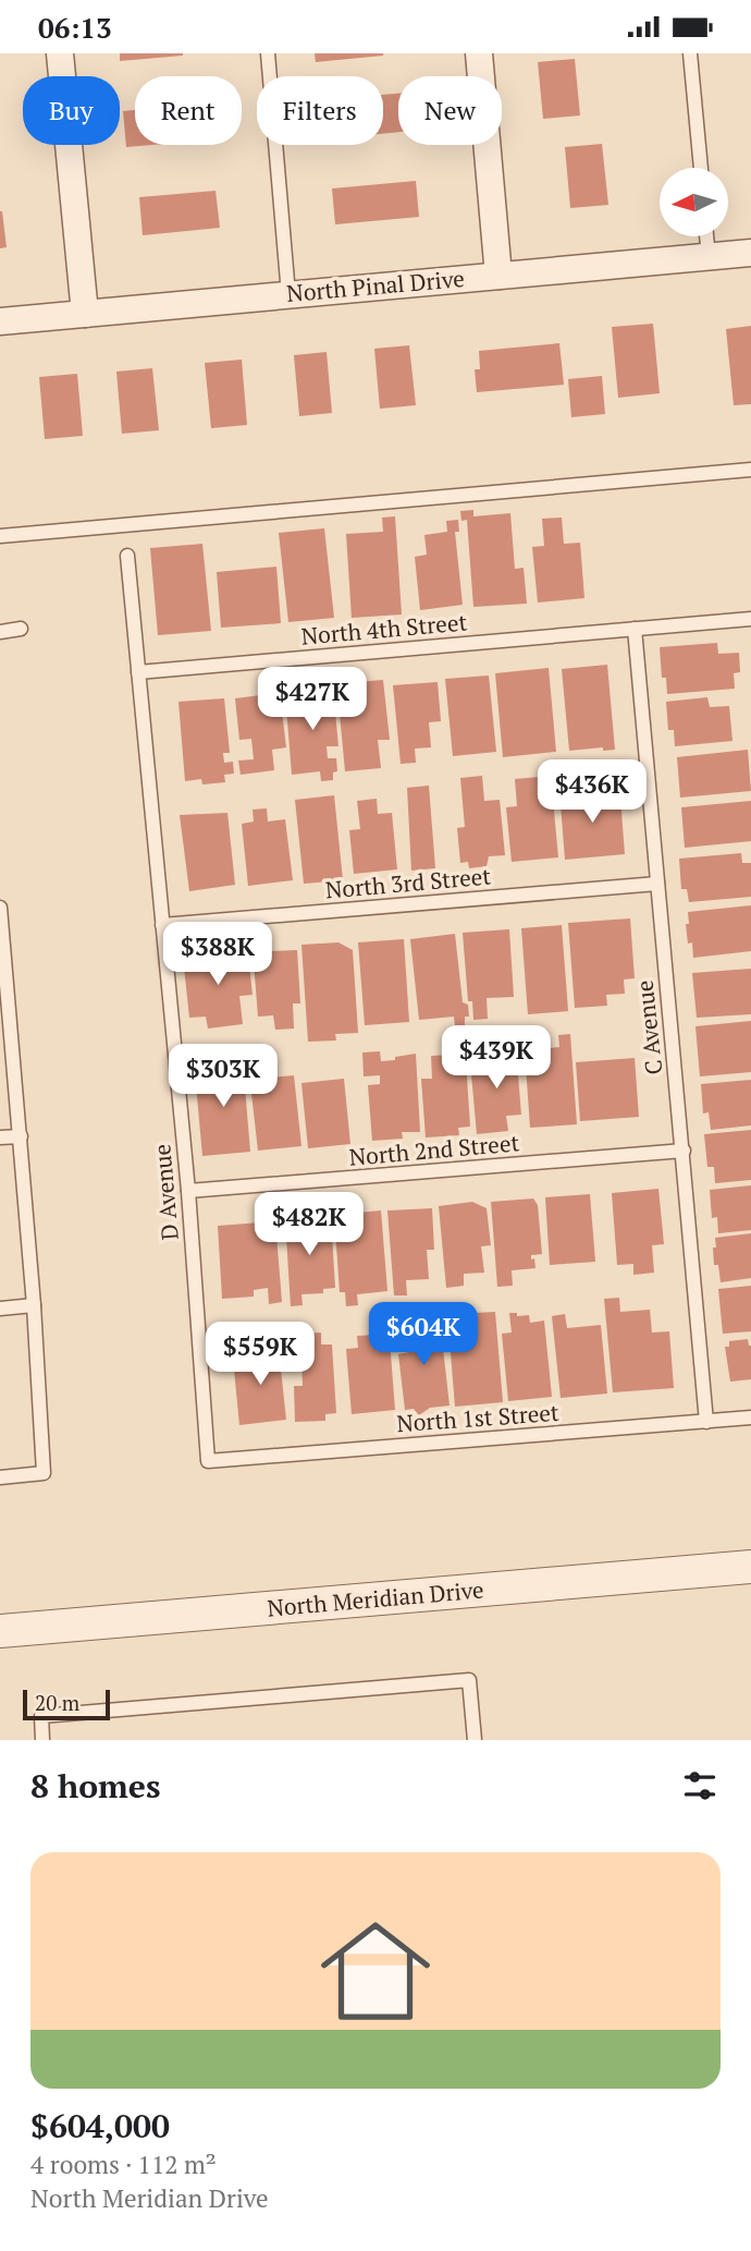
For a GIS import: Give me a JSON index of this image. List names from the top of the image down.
{
  "streets": {
    "street": ["North Pinal Drive", "North Meridian Drive"],
    "lane": [
      "North 4th Street",
      "North 3rd Street",
      "C Avenue",
      "North 2nd Street",
      "D Avenue",
      "North 1st Street"
    ]
  },
  "crossings": [
    ["North 4th Street", "C Avenue"],
    ["North 4th Street", "D Avenue"],
    ["North 3rd Street", "C Avenue"],
    ["North 3rd Street", "D Avenue"],
    ["C Avenue", "North 2nd Street"],
    ["C Avenue", "North 1st Street"],
    ["North 2nd Street", "D Avenue"],
    ["D Avenue", "North 1st Street"]
  ],
  "scale_bar": "20 m",
  "north": "left",
  "page": {
    "status": "06:13",
    "chip": [
      "Buy",
      "Rent",
      "Filters",
      "New"
    ],
    "price": [
      "$427K",
      "$436K",
      "$388K",
      "$439K",
      "$303K",
      "$482K",
      "$604K",
      "$559K"
    ],
    "scale": "20 m",
    "heading": "8 homes",
    "list": [
      {
        "name": "$604,000",
        "note": "4 rooms · 112 m² · North Meridian Drive"
      }
    ]
  }
}
